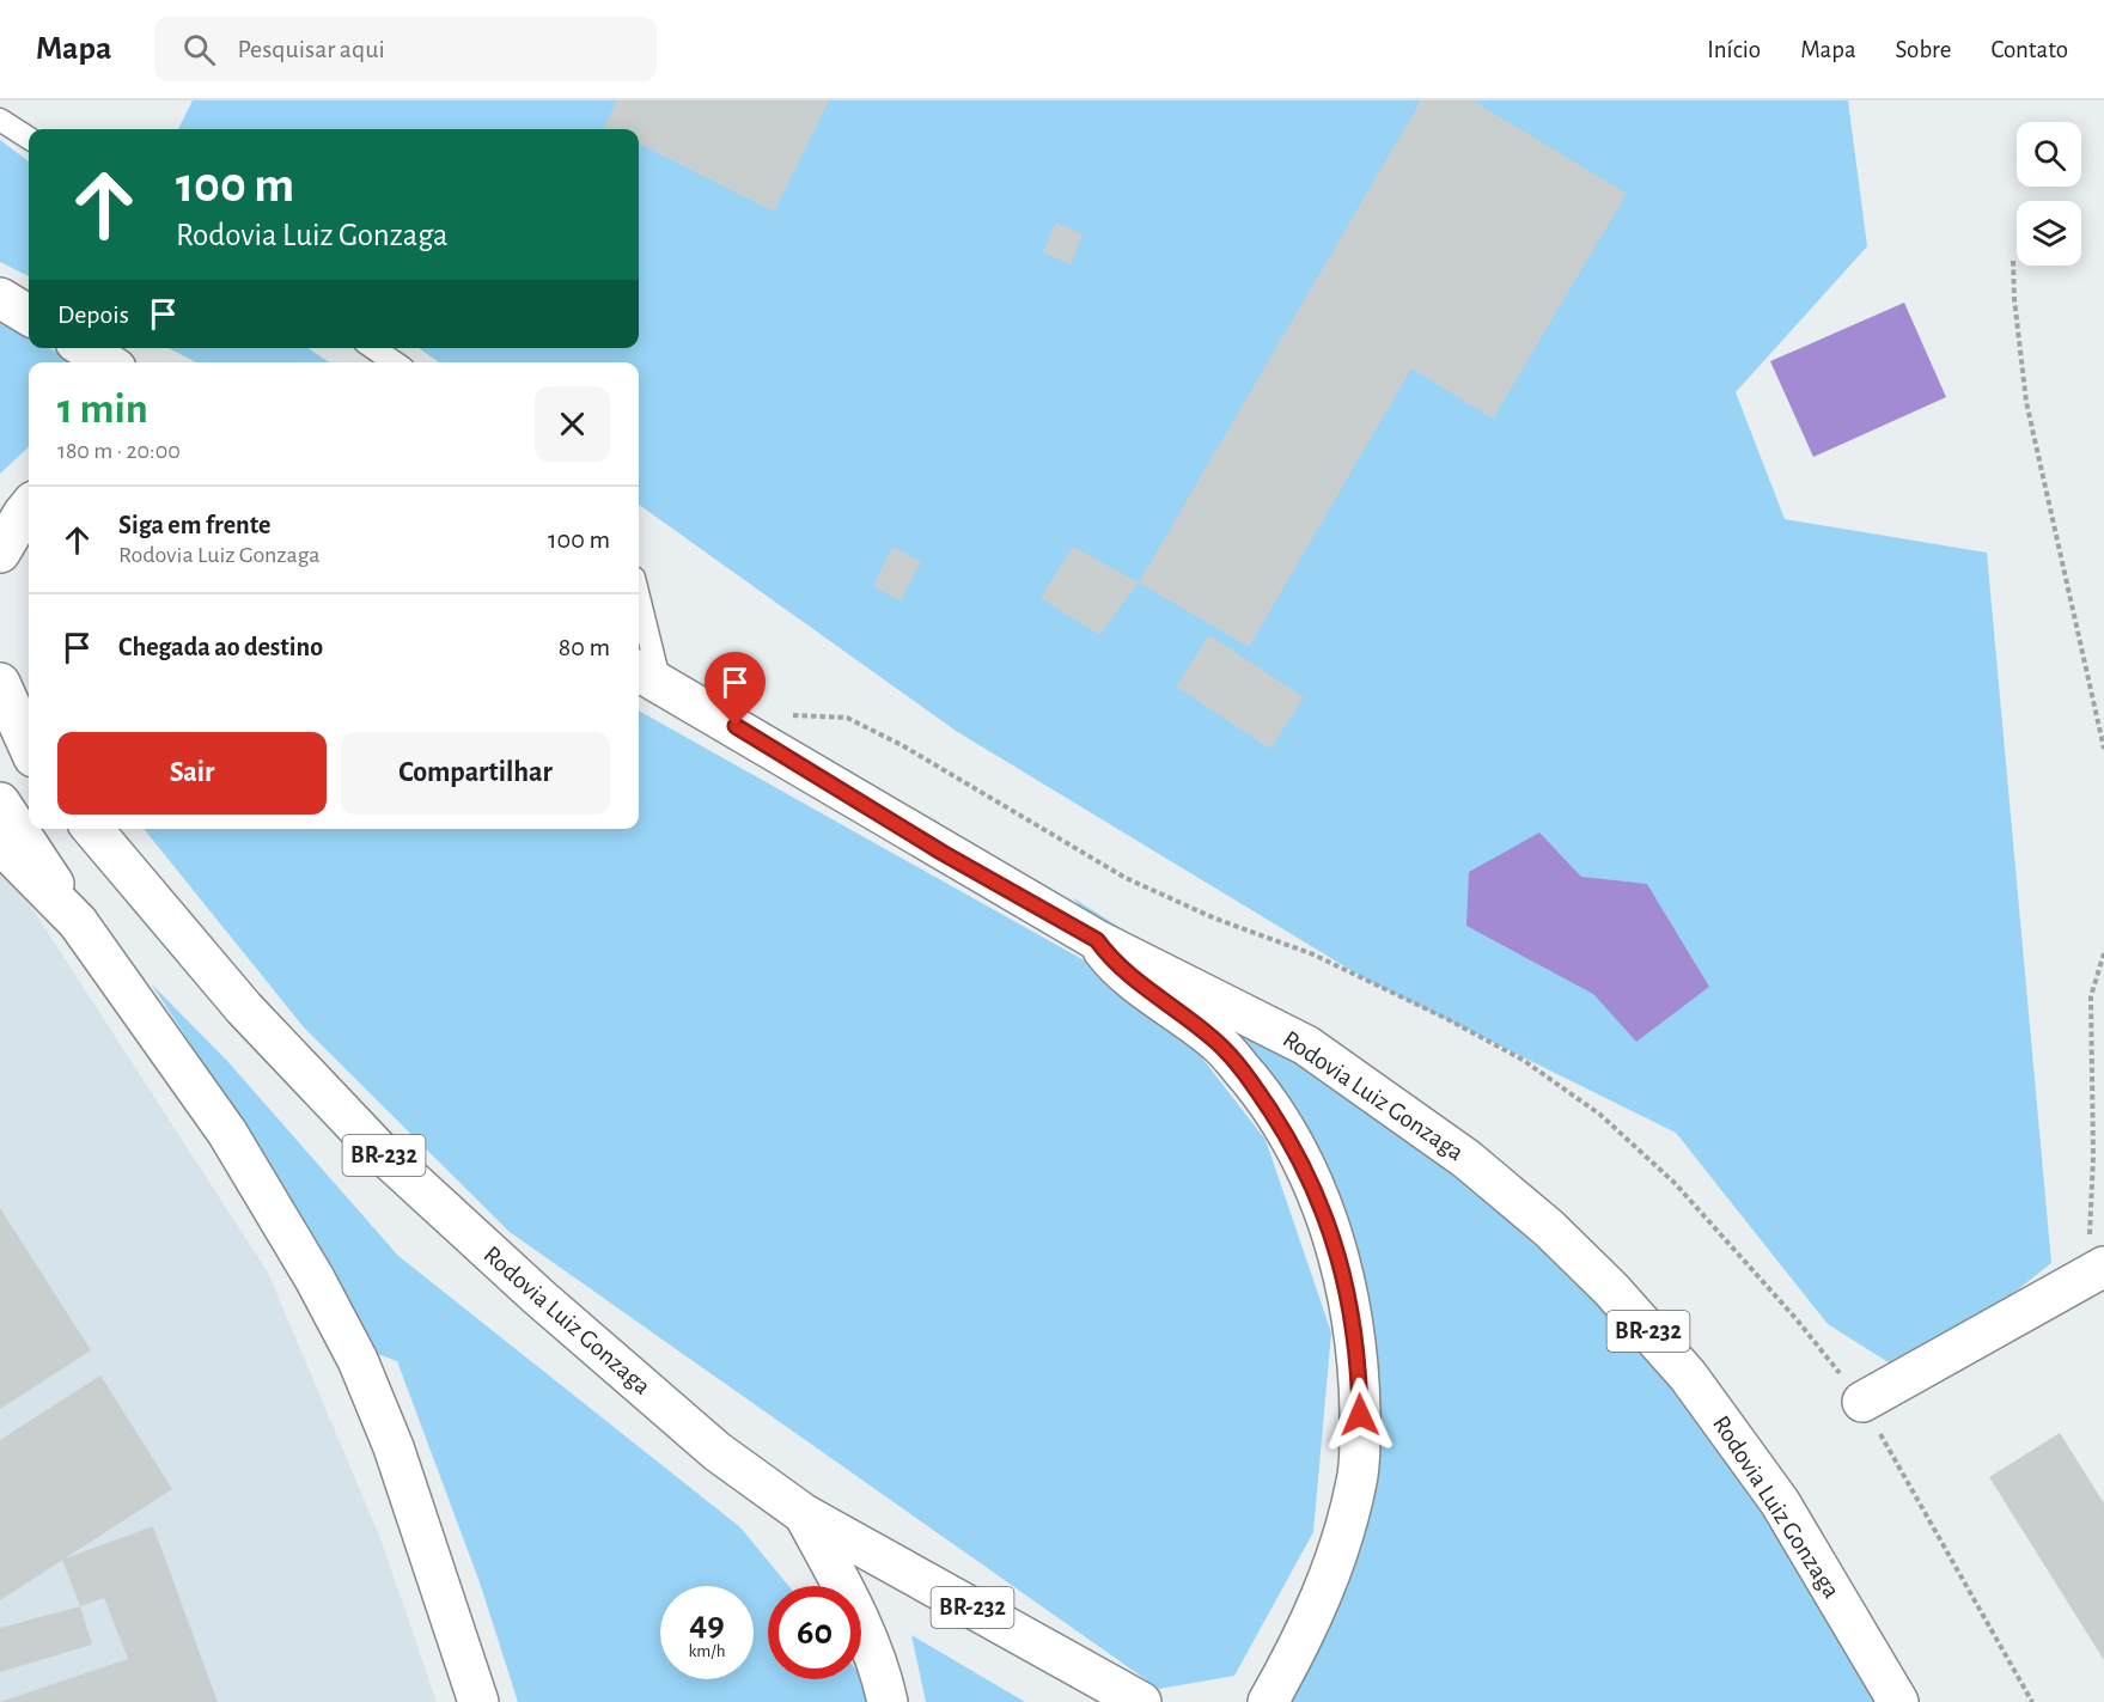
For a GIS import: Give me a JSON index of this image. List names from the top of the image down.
{
  "streets": {
    "main road": ["Rodovia Luiz Gonzaga", "BR-232"]
  },
  "page": {
    "header": "Mapa",
    "search": "Pesquisar aqui",
    "nav": [
      "Início",
      "Mapa",
      "Sobre",
      "Contato"
    ],
    "turn": ["100 m", "Rodovia Luiz Gonzaga"],
    "then": "Depois",
    "heading": ["1 min", "180 m · 20:00"],
    "list": [
      {
        "name": "Siga em frente",
        "note": "Rodovia Luiz Gonzaga",
        "value": "100 m"
      },
      {
        "name": "Chegada ao destino",
        "value": "80 m"
      }
    ],
    "buttons": ["Sair", "Compartilhar"],
    "speed": "49 km/h",
    "limit": "60"
  }
}
